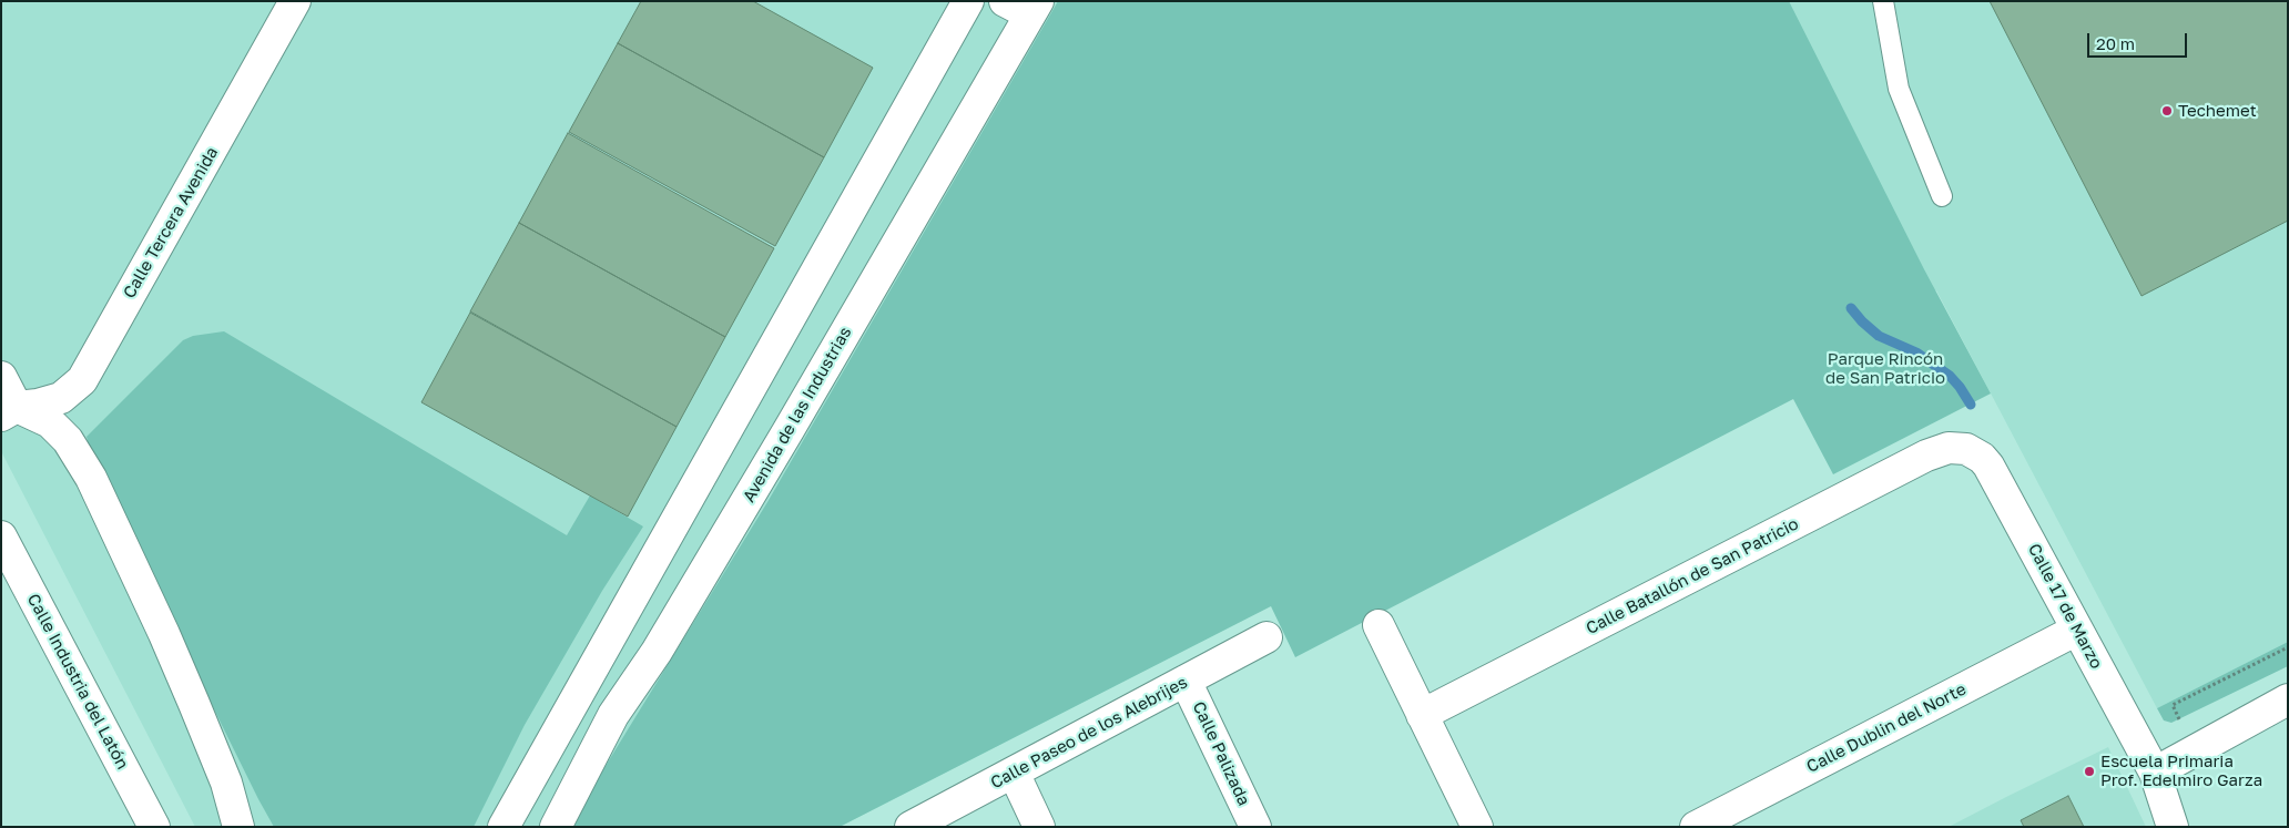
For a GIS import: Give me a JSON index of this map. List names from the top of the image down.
{
  "streets": {
    "street": [
      "Calle Tercera Avenida",
      "Avenida de las Industrias",
      "Calle Batallón de San Patricio",
      "Calle 17 de Marzo",
      "Calle Industria del Latón",
      "Calle Dublin del Norte",
      "Calle Paseo de los Alebrijes",
      "Calle Palizada"
    ]
  },
  "crossings": [
    ["Calle Batallón de San Patricio", "Calle 17 de Marzo"],
    ["Calle 17 de Marzo", "Calle Dublin del Norte"],
    ["Calle Paseo de los Alebrijes", "Calle Palizada"]
  ],
  "parks": ["Parque Rincón de San Patricio"],
  "places": ["Techemet", "Escuela Primaria Prof. Edelmiro Garza"],
  "scale_bar": "20 m"
}
